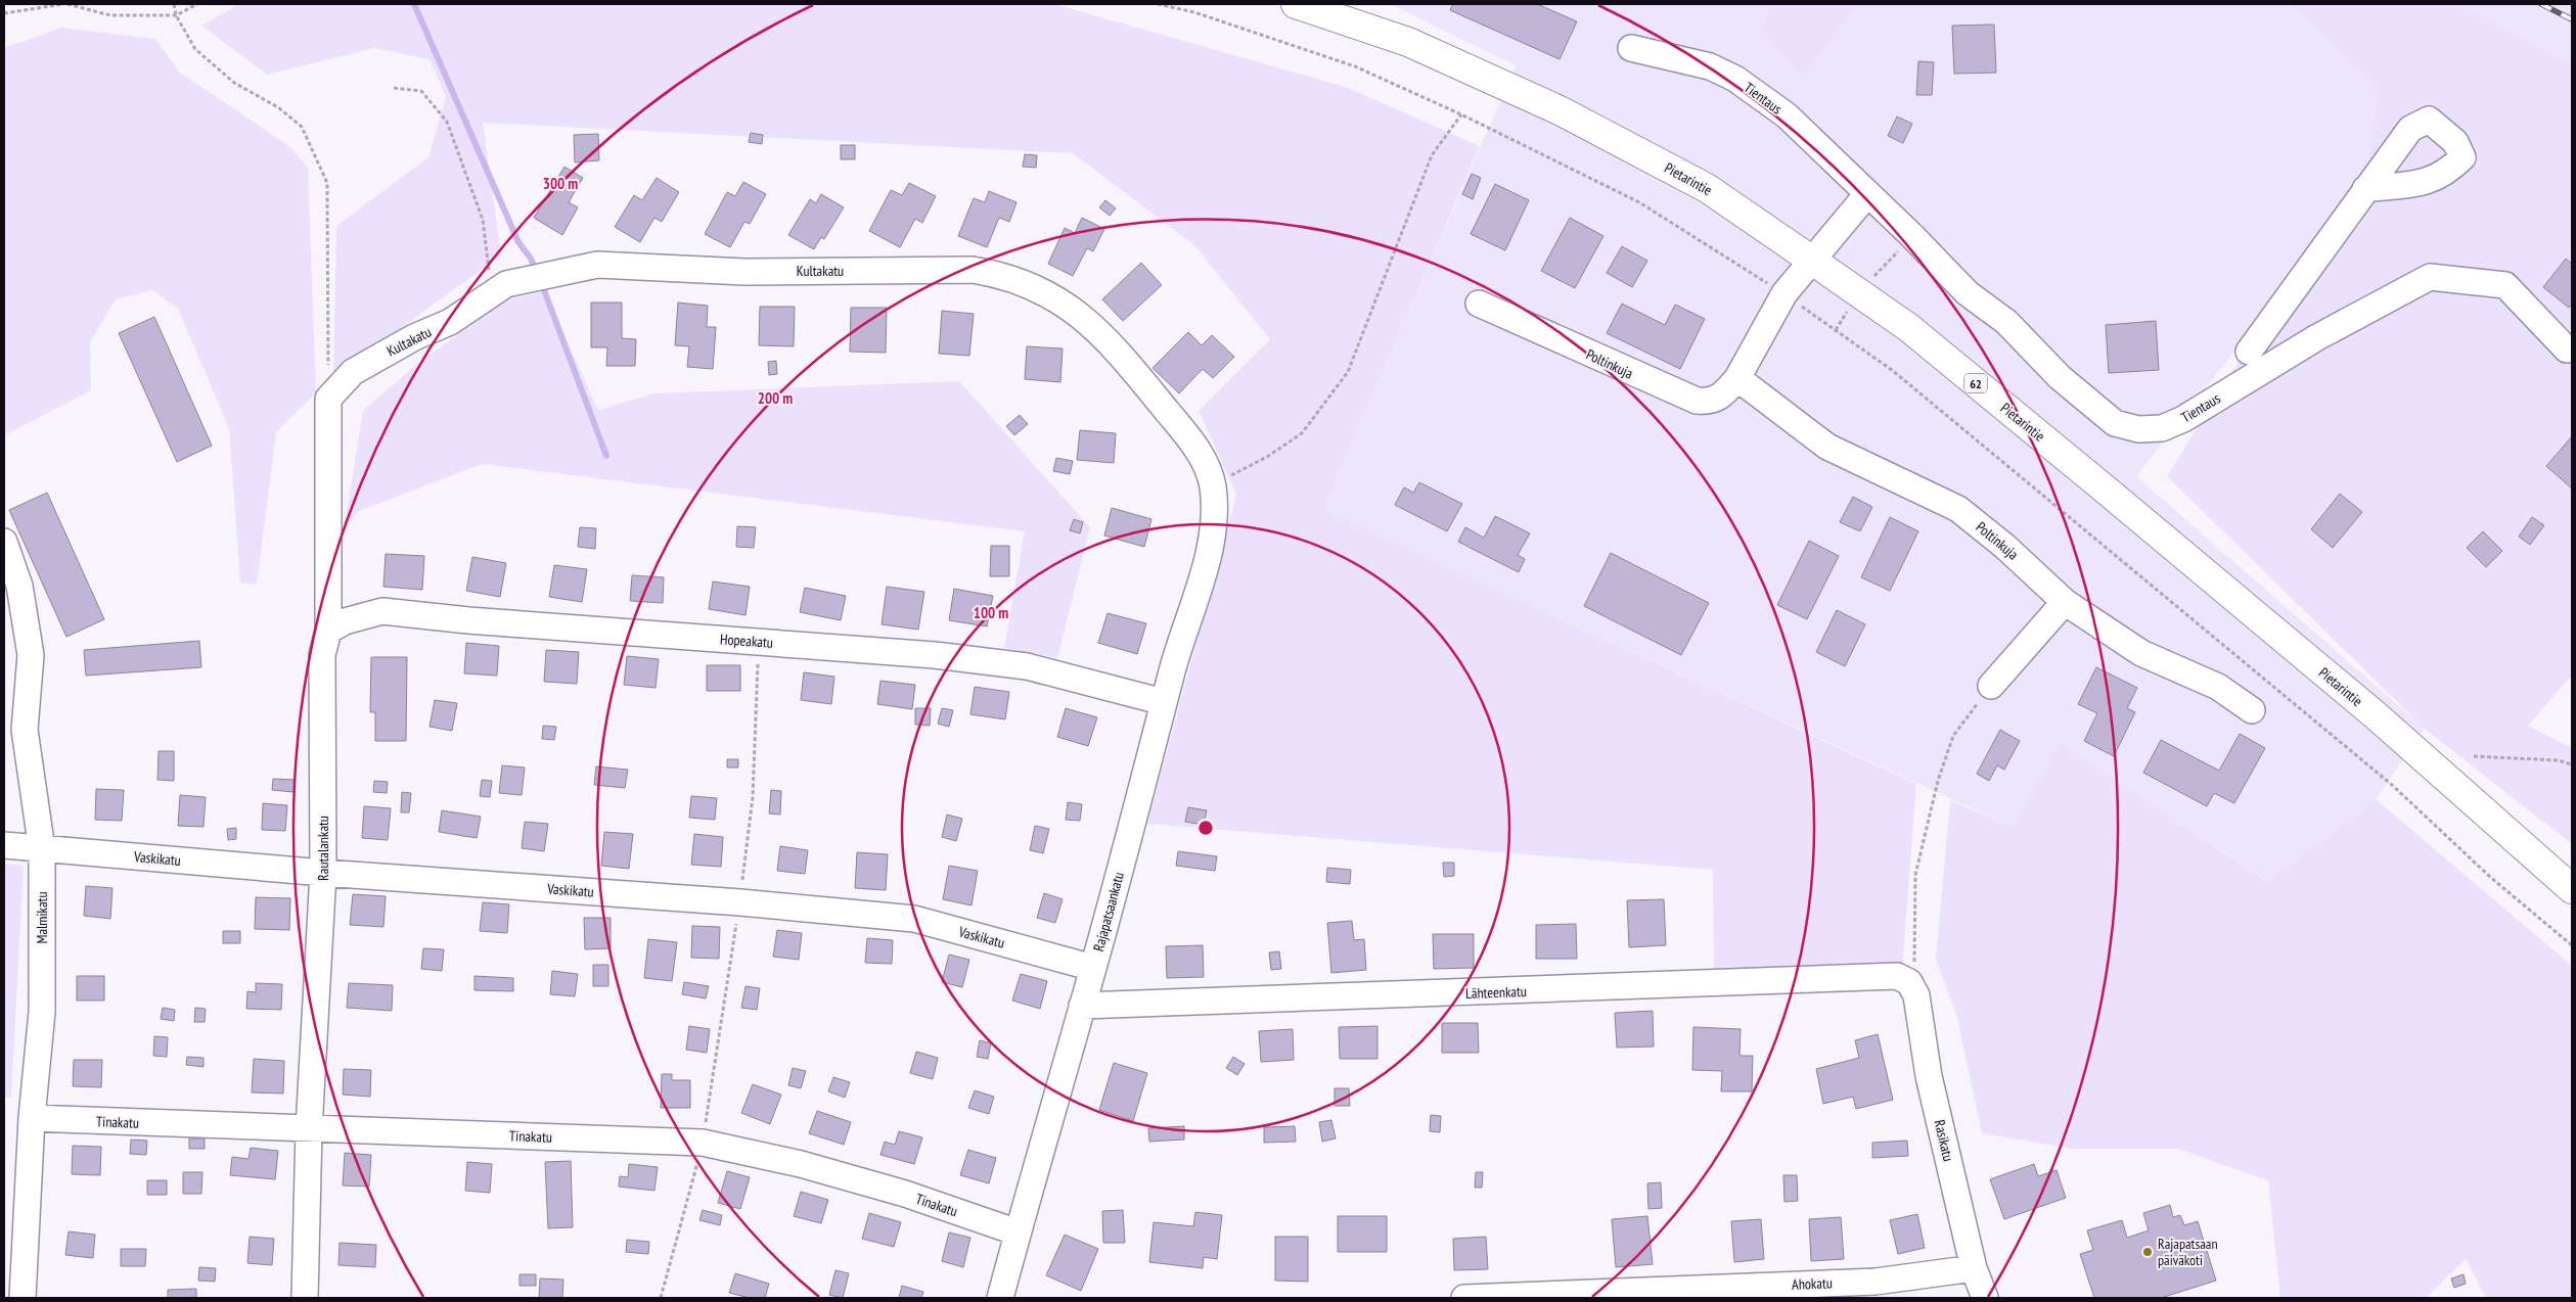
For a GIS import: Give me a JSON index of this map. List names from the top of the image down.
{
  "streets": {
    "main road": ["Pietarintie", "62"],
    "street": [
      "Tientaus",
      "Kultakatu",
      "Poltinkuja",
      "Hopeakatu",
      "Rautalankatu",
      "Vaskikatu",
      "Rajapatsaankatu",
      "Malmikatu",
      "Lähteenkatu",
      "Tinakatu",
      "Rasikatu",
      "Ahokatu"
    ]
  },
  "crossings": [
    ["Pietarintie", "Poltinkuja"],
    ["Kultakatu", "Rautalankatu"],
    ["Kultakatu", "Rajapatsaankatu"],
    ["Hopeakatu", "Rautalankatu"],
    ["Hopeakatu", "Rajapatsaankatu"],
    ["Rautalankatu", "Vaskikatu"],
    ["Rautalankatu", "Tinakatu"],
    ["Vaskikatu", "Rajapatsaankatu"],
    ["Vaskikatu", "Malmikatu"],
    ["Rajapatsaankatu", "Lähteenkatu"],
    ["Rajapatsaankatu", "Tinakatu"],
    ["Malmikatu", "Tinakatu"],
    ["Lähteenkatu", "Rasikatu"],
    ["Rasikatu", "Ahokatu"]
  ],
  "places": ["Rajapatsaan päiväkoti"],
  "rings": ["300 m", "200 m", "100 m"]
}
